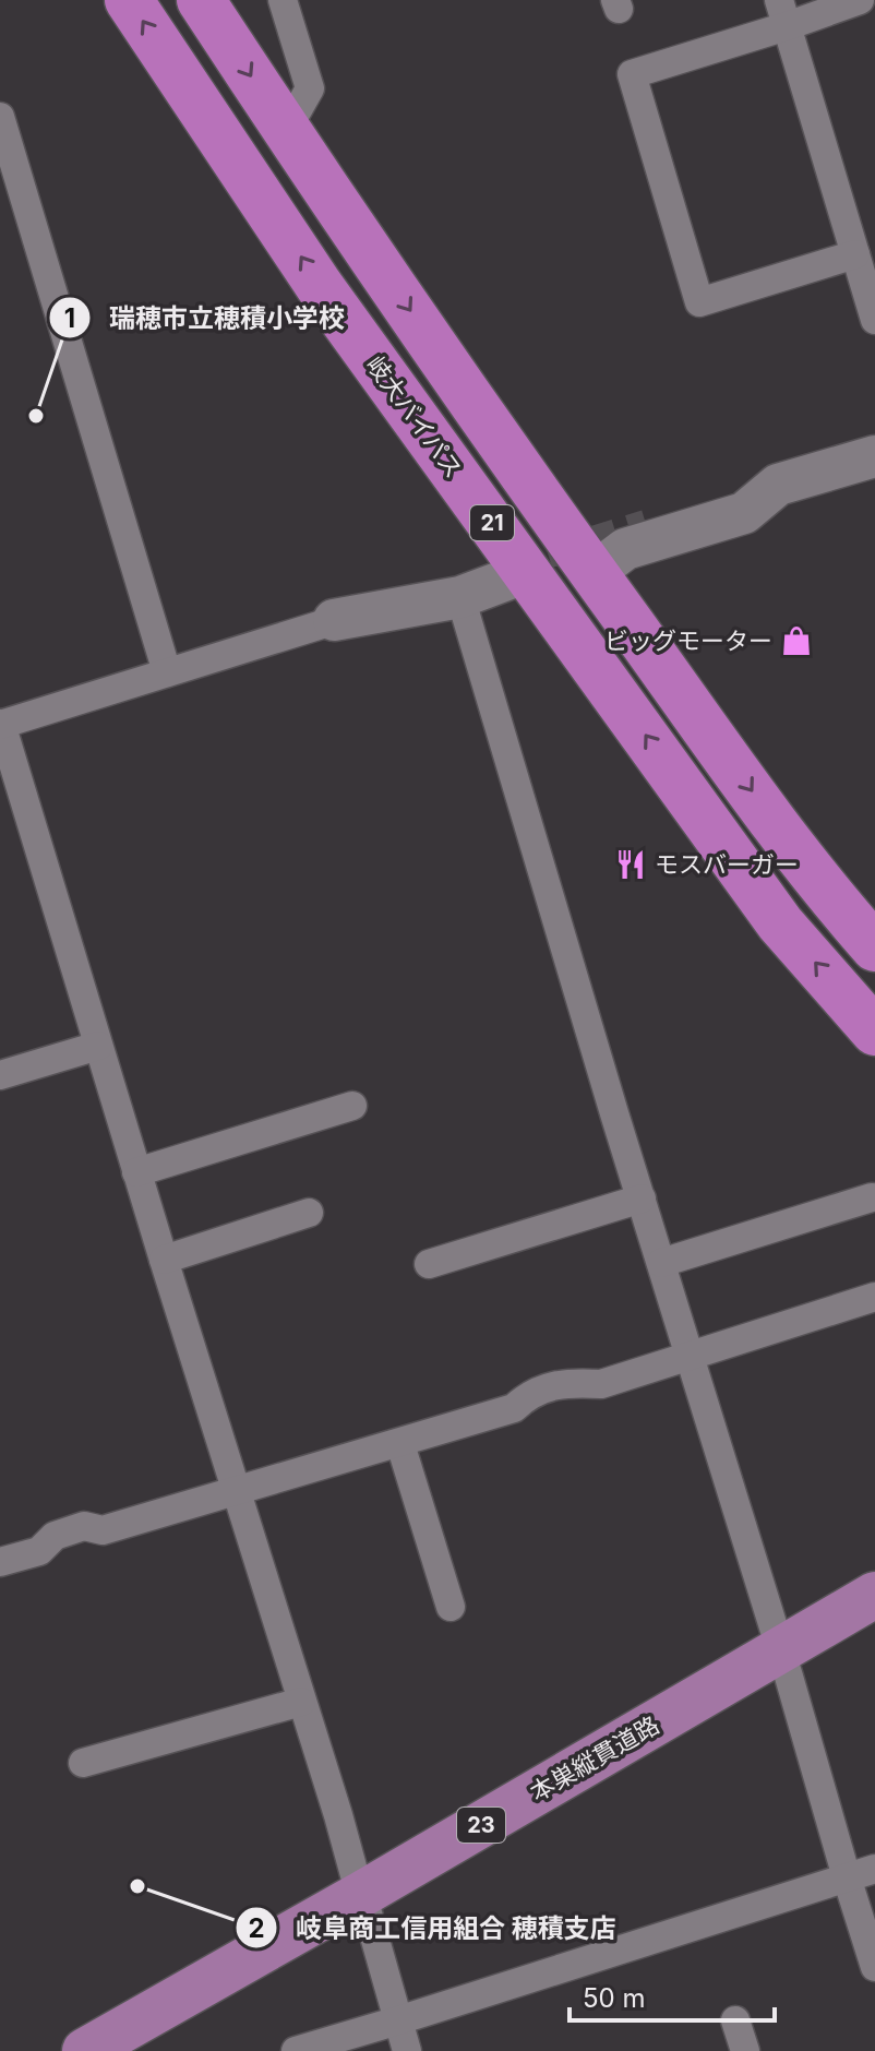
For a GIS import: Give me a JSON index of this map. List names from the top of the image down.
{
  "streets": {
    "highway": ["岐大バイパス", "21"],
    "main road": ["本巣縦貫道路", "23"]
  },
  "places": {
    "other": ["瑞穂市立穂積小学校", "岐阜商工信用組合 穂積支店"],
    "shop": ["ビッグモーター"],
    "restaurant": ["モスバーガー"]
  },
  "scale_bar": "50 m"
}
